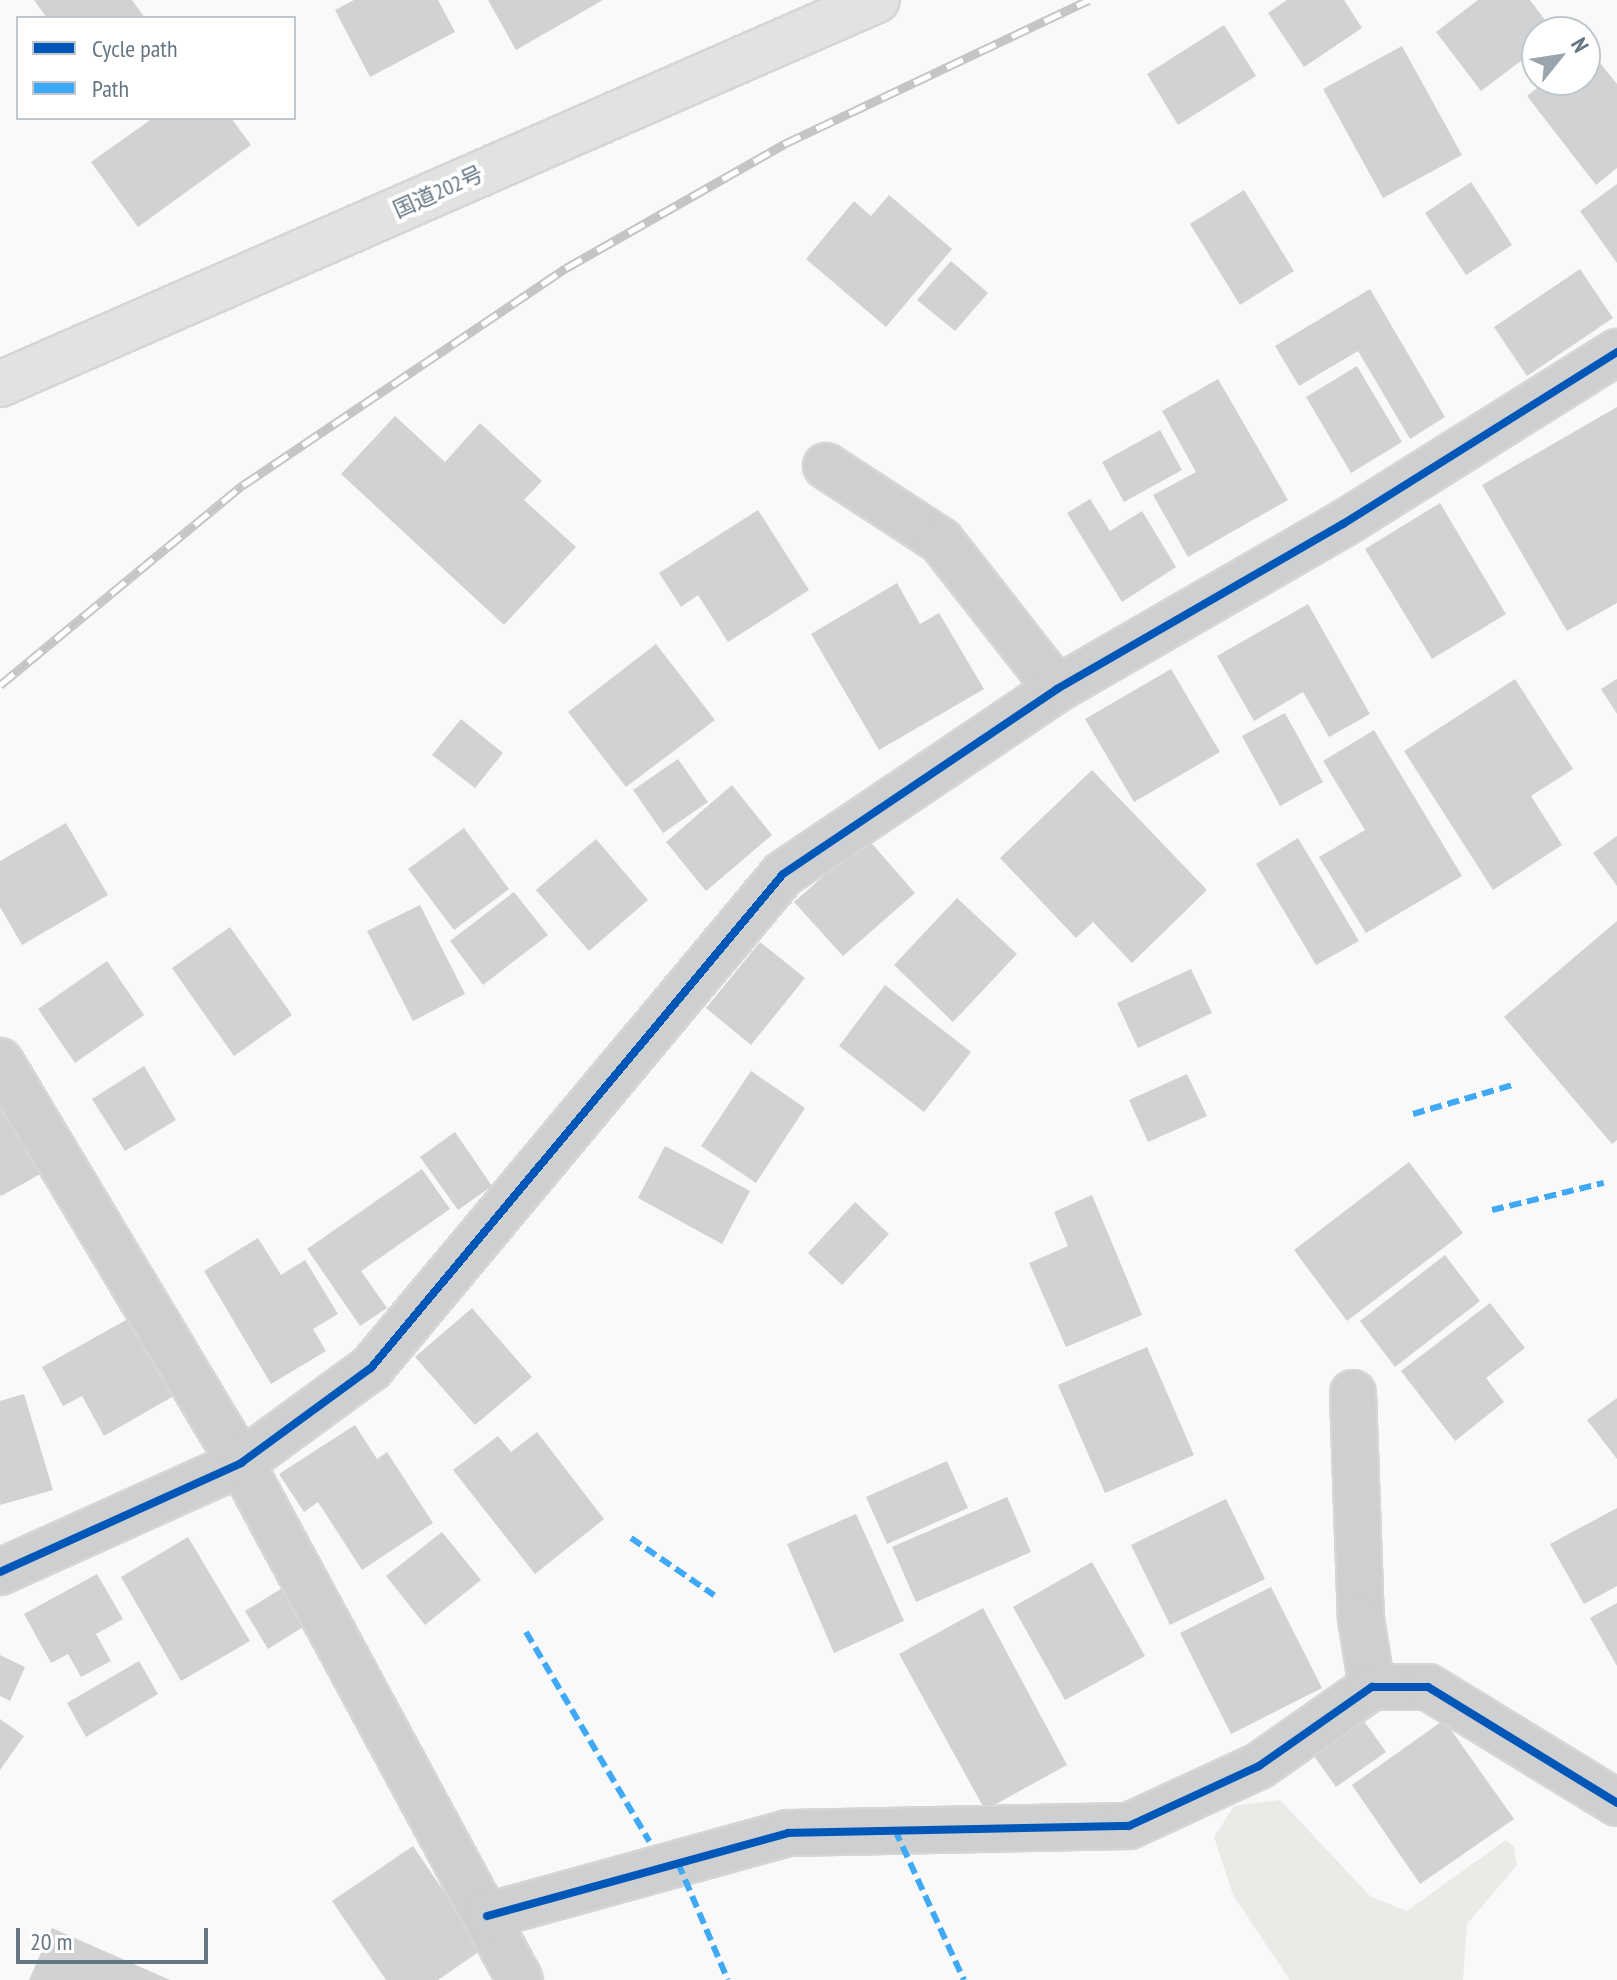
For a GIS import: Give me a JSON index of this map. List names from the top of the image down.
{
  "streets": {
    "highway": ["国道202号"]
  },
  "legend": ["Cycle path", "Path"],
  "scale_bar": "20 m",
  "north": "top right"
}
